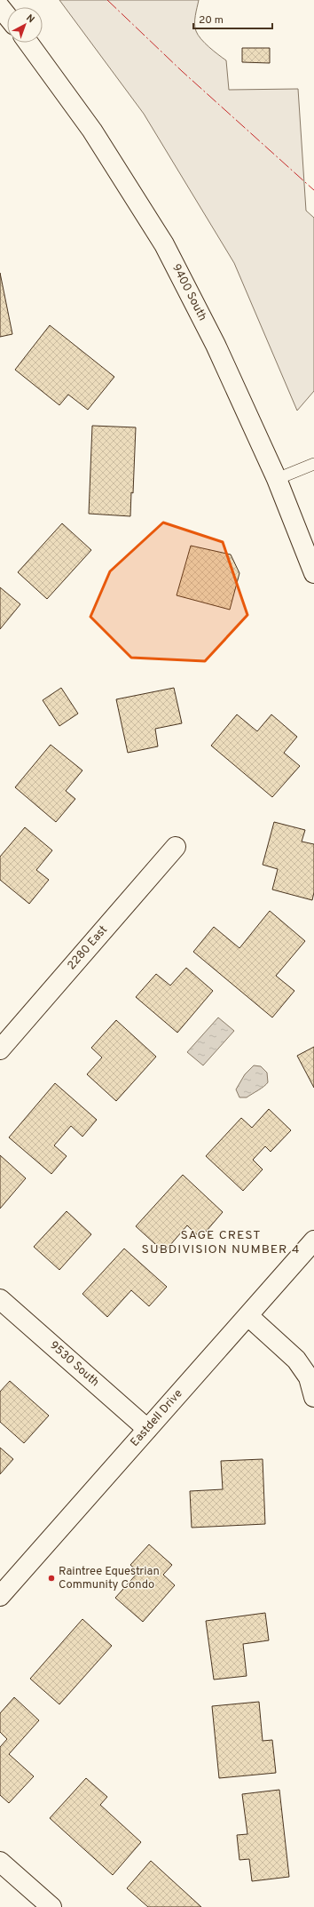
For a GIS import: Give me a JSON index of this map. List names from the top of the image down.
{
  "streets": {
    "street": [
      "9400 South",
      "2280 East",
      "9530 South",
      "Eastdell Drive"
    ]
  },
  "crossings": [
    ["9530 South", "Eastdell Drive"]
  ],
  "districts": ["SAGE CREST SUBDIVISION NUMBER 4"],
  "places": ["Raintree Equestrian Community Condo"],
  "scale_bar": "20 m",
  "north": "top right"
}
